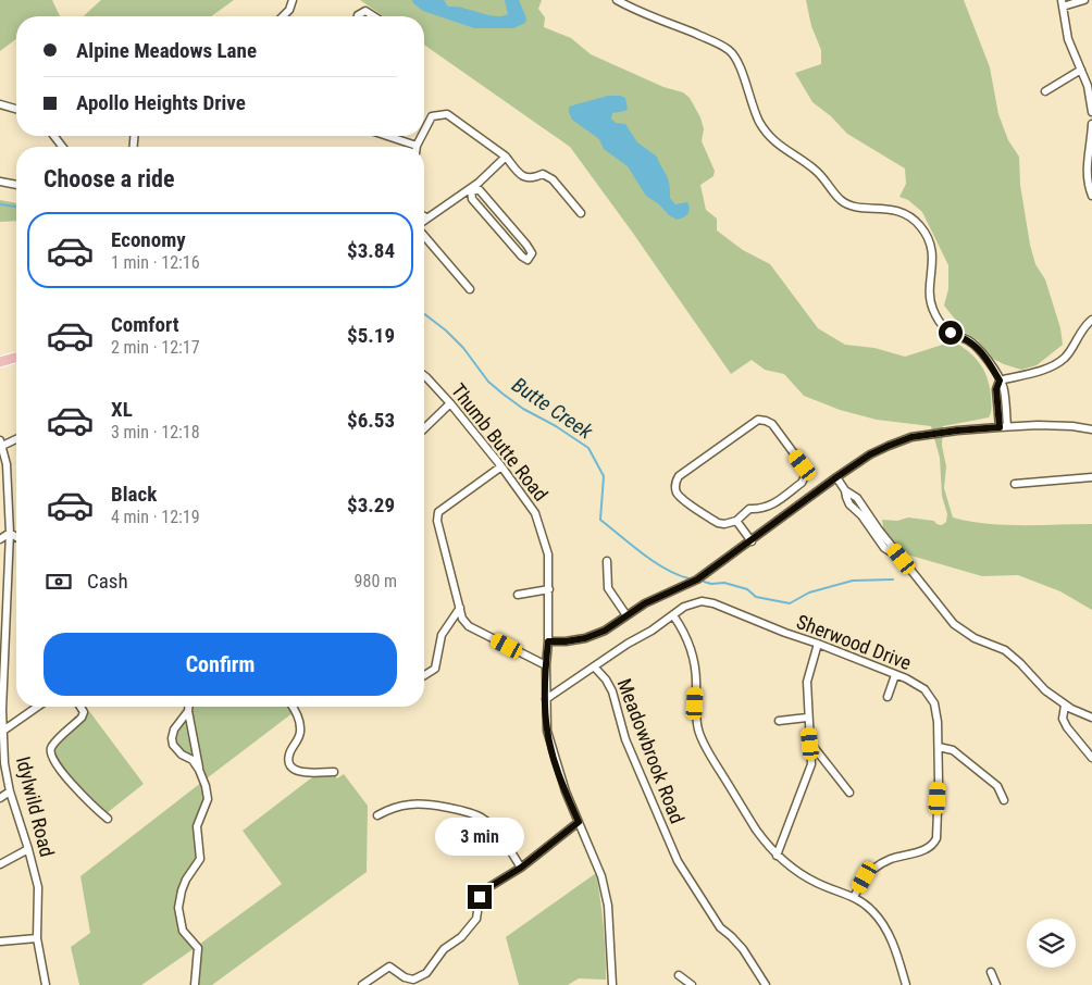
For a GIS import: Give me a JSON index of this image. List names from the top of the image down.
{
  "streets": {
    "street": [
      "Thumb Butte Road",
      "Sherwood Drive",
      "Meadowbrook Road",
      "Idylwild Road"
    ]
  },
  "crossings": [
    ["Thumb Butte Road", "Sherwood Drive"],
    ["Sherwood Drive", "Meadowbrook Road"]
  ],
  "water": ["Butte Creek"],
  "page": {
    "banner": ["Alpine Meadows Lane", "Apollo Heights Drive"],
    "heading": "Choose a ride",
    "list": [
      {
        "name": "Economy",
        "note": "1 min · 12:16",
        "value": "$3.84"
      },
      {
        "name": "Comfort",
        "note": "2 min · 12:17",
        "value": "$5.19"
      },
      {
        "name": "XL",
        "note": "3 min · 12:18",
        "value": "$6.53"
      },
      {
        "name": "Black",
        "note": "4 min · 12:19",
        "value": "$3.29"
      }
    ],
    "pay": ["Cash", "980 m"],
    "buttons": "Confirm",
    "bubble": "3 min"
  }
}
